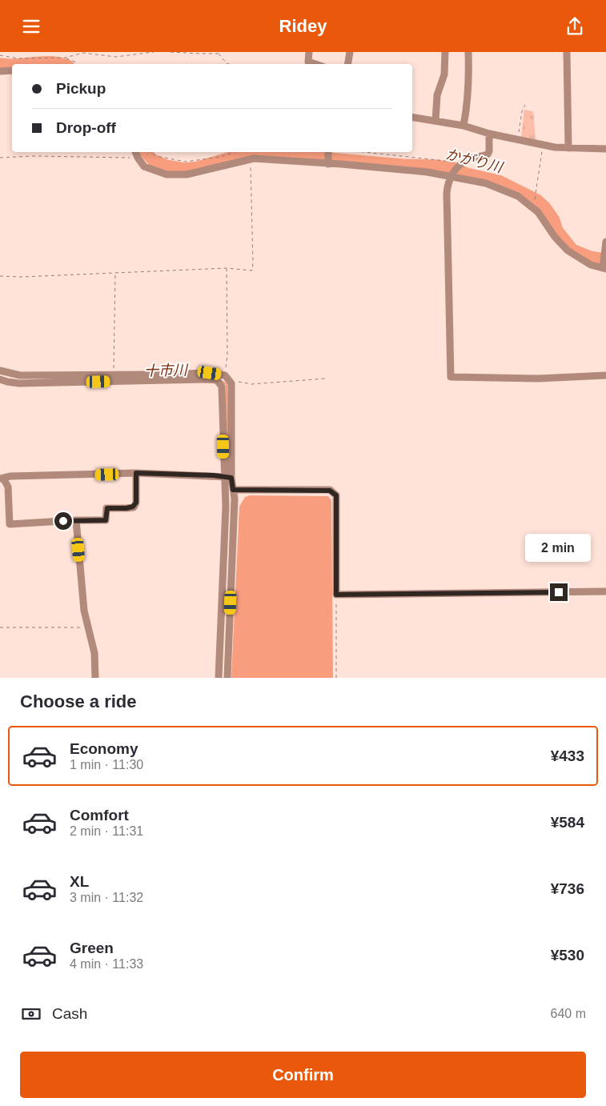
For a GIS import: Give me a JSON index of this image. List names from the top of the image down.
{
  "water": ["かがり川", "十市川"],
  "page": {
    "header": "Ridey",
    "banner": ["Pickup", "Drop-off"],
    "bubble": "2 min",
    "heading": "Choose a ride",
    "list": [
      {
        "name": "Economy",
        "note": "1 min · 11:30",
        "value": "¥433"
      },
      {
        "name": "Comfort",
        "note": "2 min · 11:31",
        "value": "¥584"
      },
      {
        "name": "XL",
        "note": "3 min · 11:32",
        "value": "¥736"
      },
      {
        "name": "Green",
        "note": "4 min · 11:33",
        "value": "¥530"
      }
    ],
    "pay": ["Cash", "640 m"],
    "buttons": "Confirm"
  }
}
